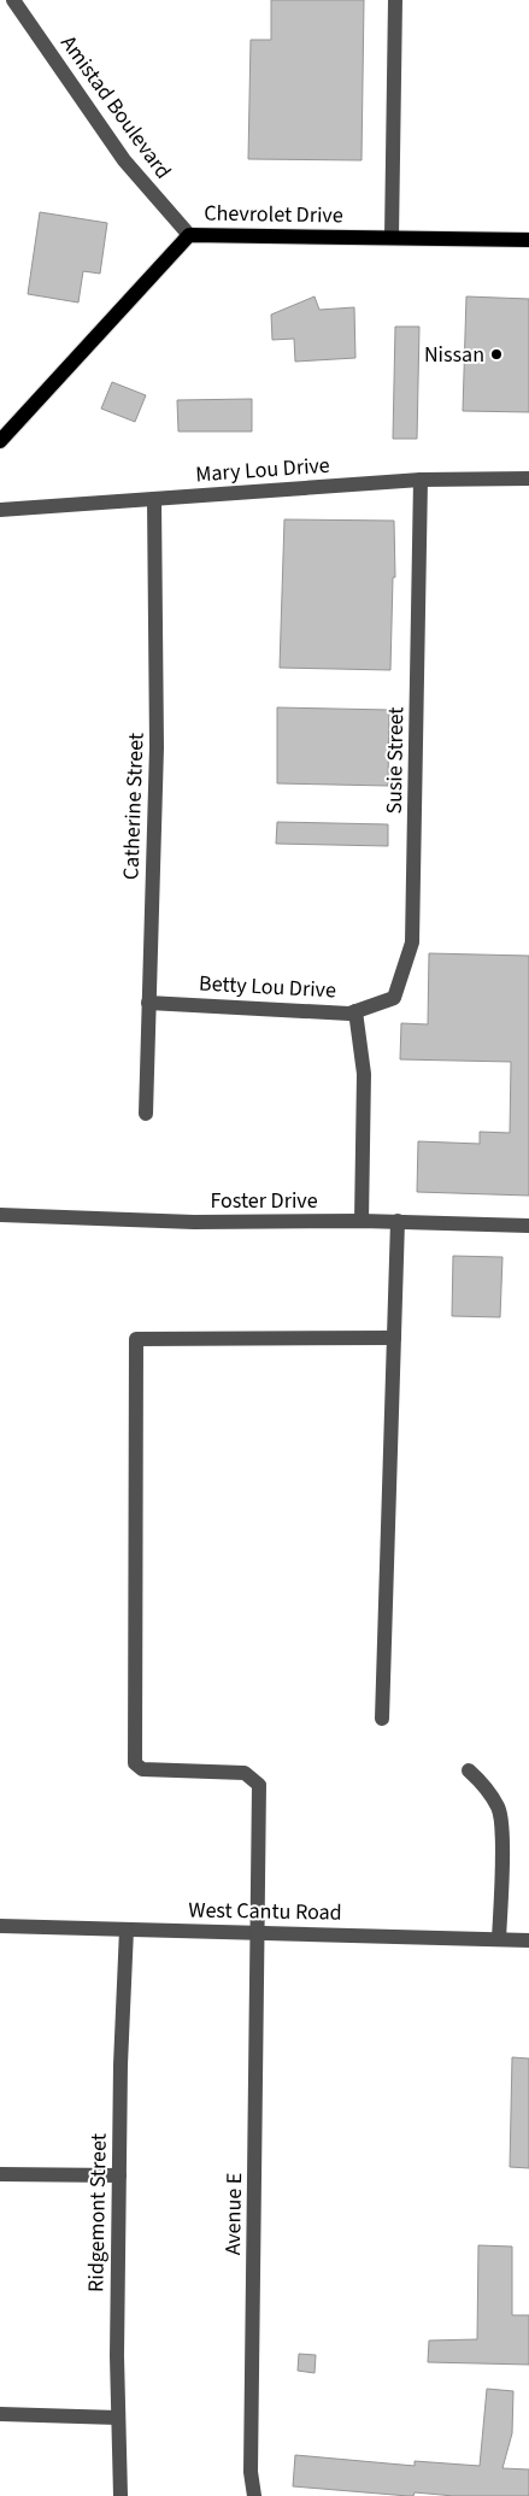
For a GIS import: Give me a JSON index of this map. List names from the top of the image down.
{
  "streets": {
    "main road": ["Chevrolet Drive"],
    "street": [
      "Amistad Boulevard",
      "Mary Lou Drive",
      "Susie Street",
      "Catherine Street",
      "Betty Lou Drive",
      "Foster Drive",
      "West Cantu Road",
      "Ridgemont Street",
      "Avenue E"
    ]
  },
  "crossings": [
    ["Amistad Boulevard", "Chevrolet Drive"],
    ["Mary Lou Drive", "Susie Street"],
    ["Mary Lou Drive", "Catherine Street"],
    ["Susie Street", "Betty Lou Drive"],
    ["Catherine Street", "Betty Lou Drive"],
    ["Betty Lou Drive", "Foster Drive"],
    ["West Cantu Road", "Ridgemont Street"],
    ["West Cantu Road", "Avenue E"]
  ],
  "places": ["Nissan"]
}
